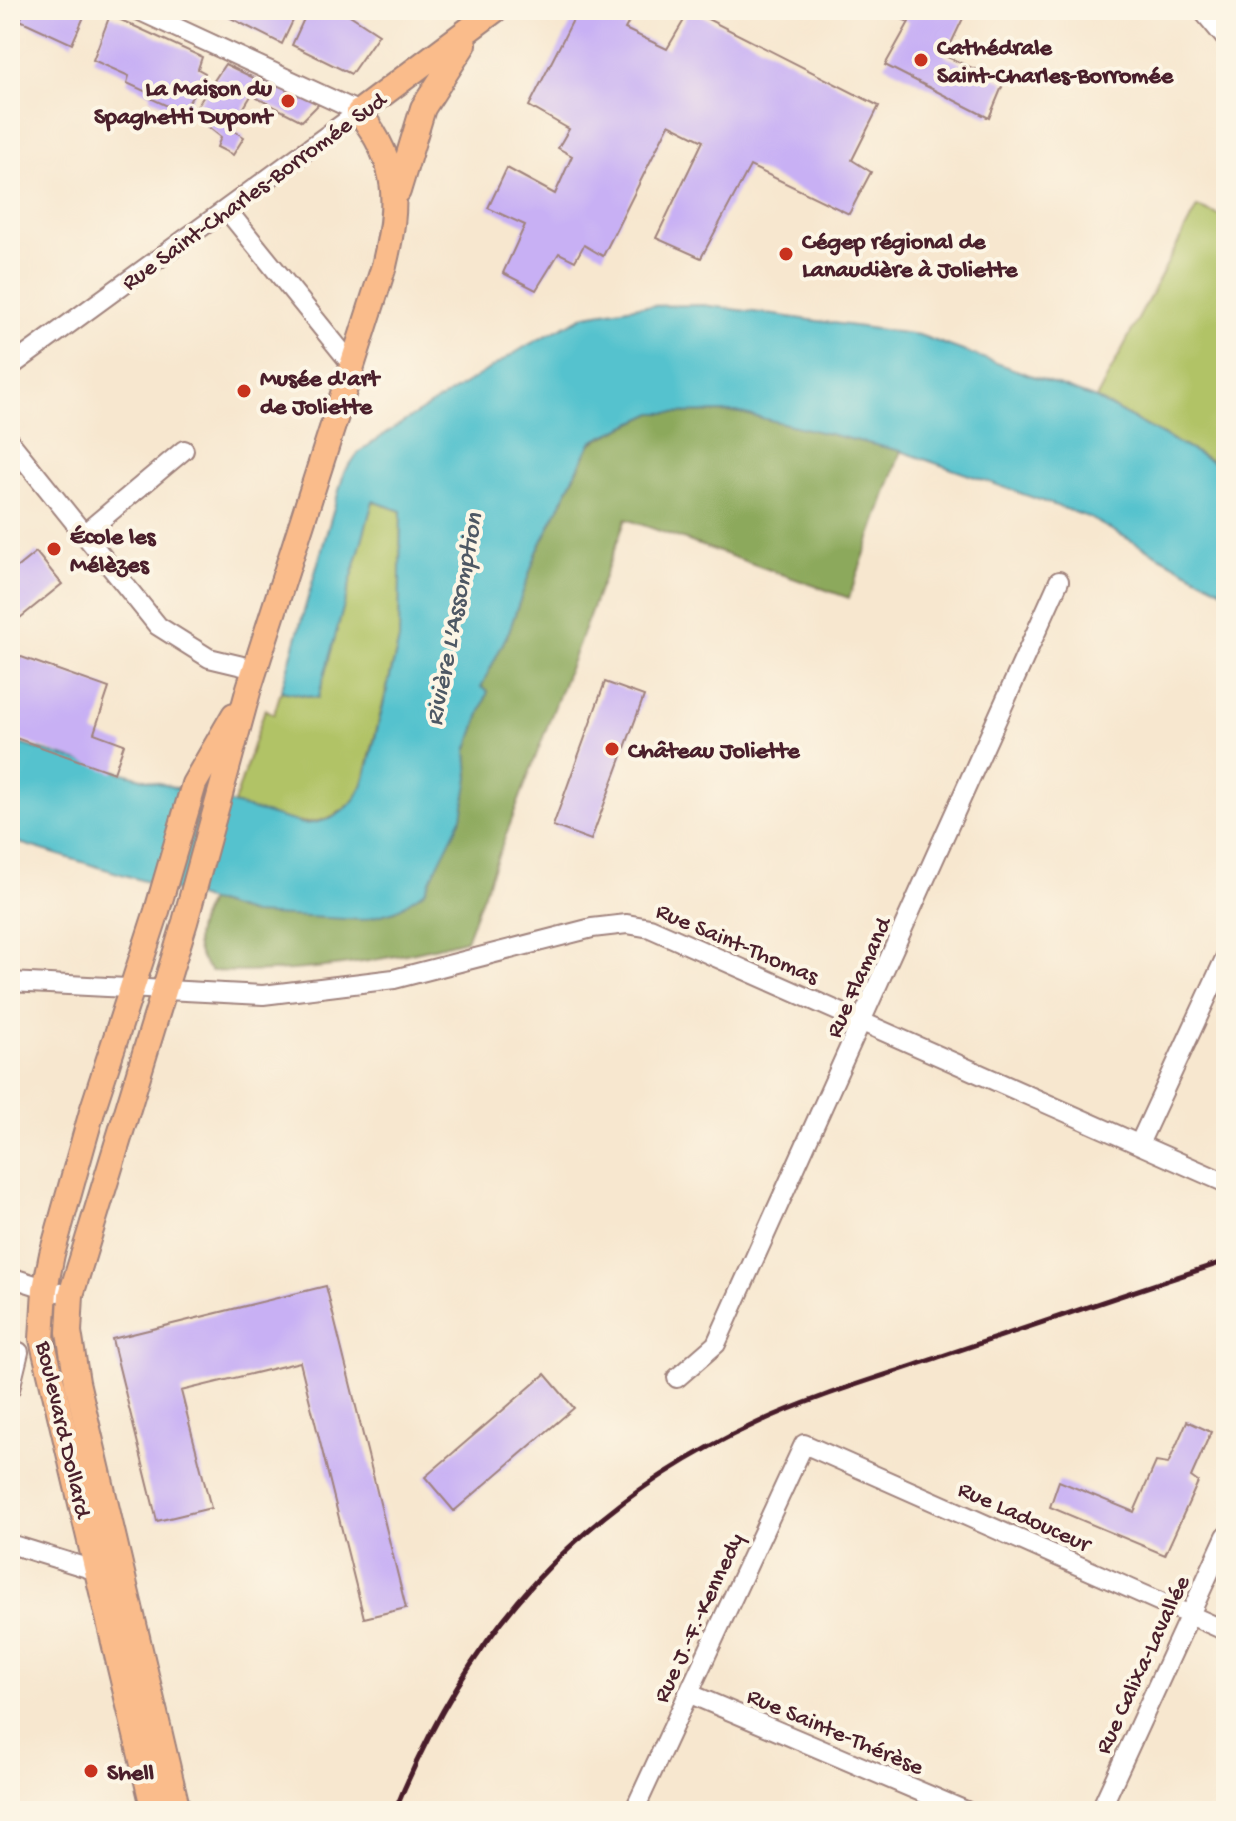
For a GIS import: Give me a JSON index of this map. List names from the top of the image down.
{
  "streets": {
    "main road": ["Rue Saint-Charles-Borromée Sud", "Boulevard Dollard"],
    "street": [
      "Rue Saint-Thomas",
      "Rue Flamand",
      "Rue Ladouceur",
      "Rue J.-F.-Kennedy",
      "Rue Calixa-Lavallée",
      "Rue Sainte-Thérèse"
    ]
  },
  "crossings": [
    ["Rue Saint-Thomas", "Rue Flamand"],
    ["Rue Saint-Thomas", "Boulevard Dollard"],
    ["Rue Ladouceur", "Rue J.-F.-Kennedy"],
    ["Rue Ladouceur", "Rue Calixa-Lavallée"],
    ["Rue J.-F.-Kennedy", "Rue Sainte-Thérèse"]
  ],
  "water": ["Rivière L'Assomption"],
  "places": [
    "Cathédrale Saint-Charles-Borromée",
    "La Maison du Spaghetti Dupont",
    "Cégep régional de Lanaudière à Joliette",
    "Musée d'art de Joliette",
    "École les Mélèzes",
    "Château Joliette",
    "Shell"
  ]
}
